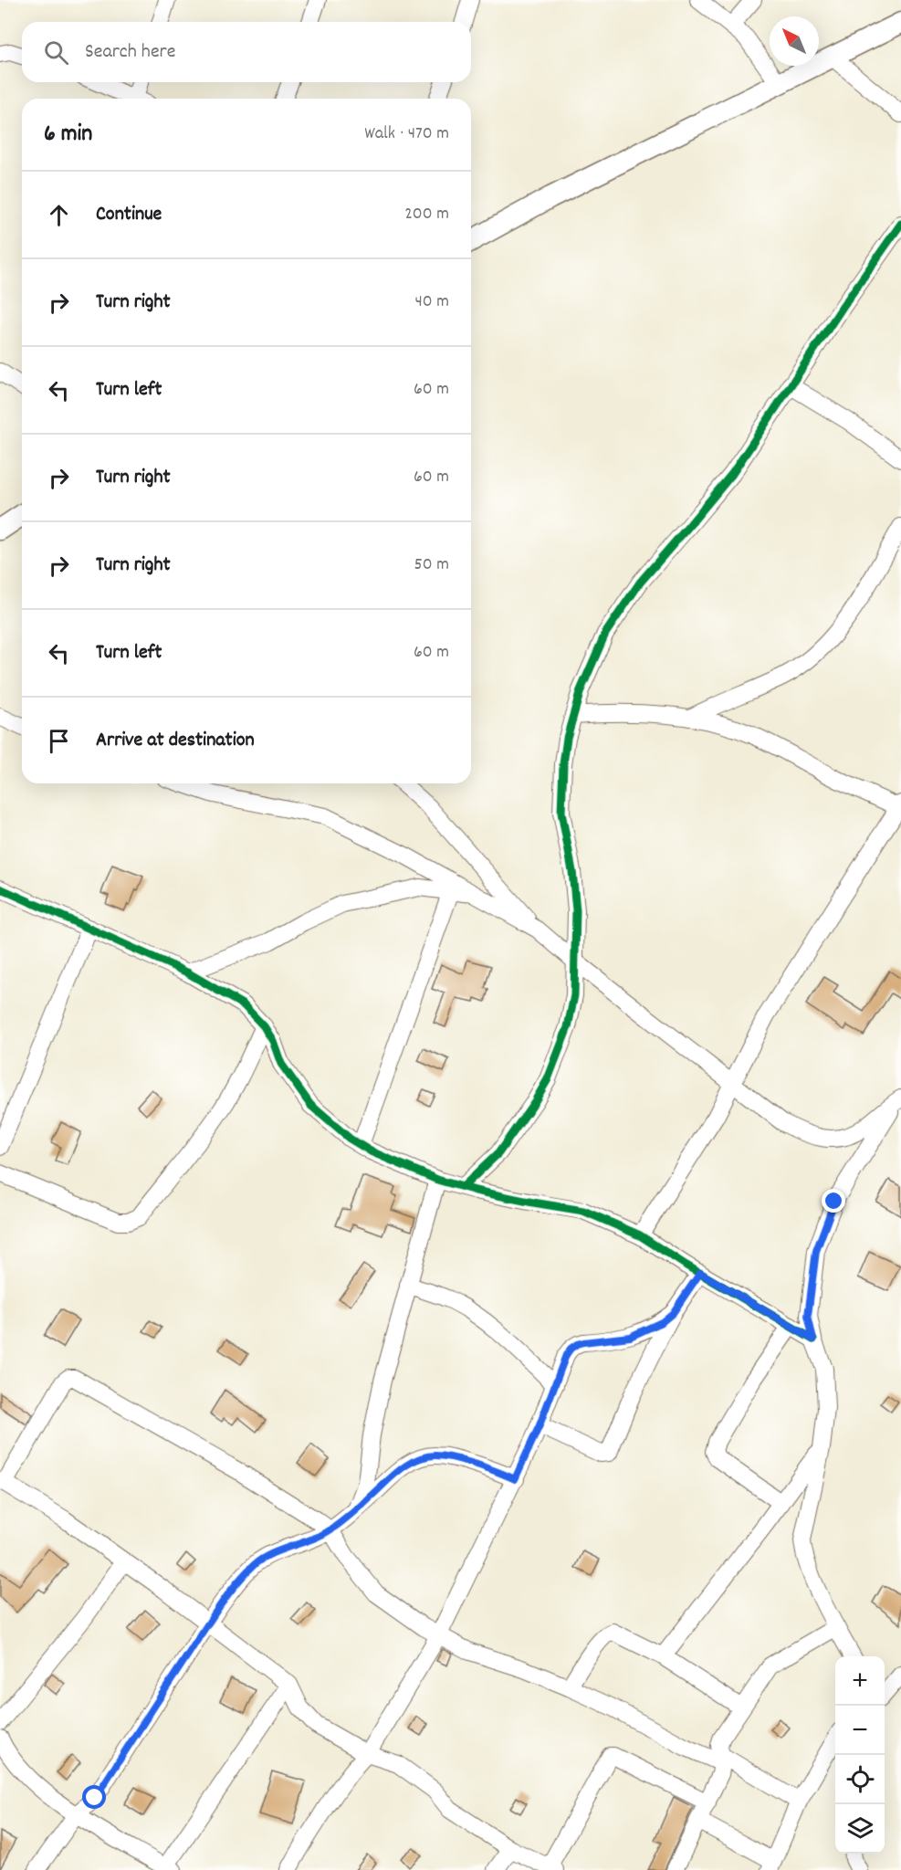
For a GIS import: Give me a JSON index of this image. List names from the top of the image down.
{
  "north": "top left",
  "page": {
    "search": "Search here",
    "heading": ["6 min", "Walk · 470 m"],
    "list": [
      ["Continue", "200 m"],
      ["Turn right", "40 m"],
      ["Turn left", "60 m"],
      ["Turn right", "60 m"],
      ["Turn right", "50 m"],
      ["Turn left", "60 m"],
      "Arrive at destination"
    ],
    "map_buttons": ["+", "−"]
  }
}
